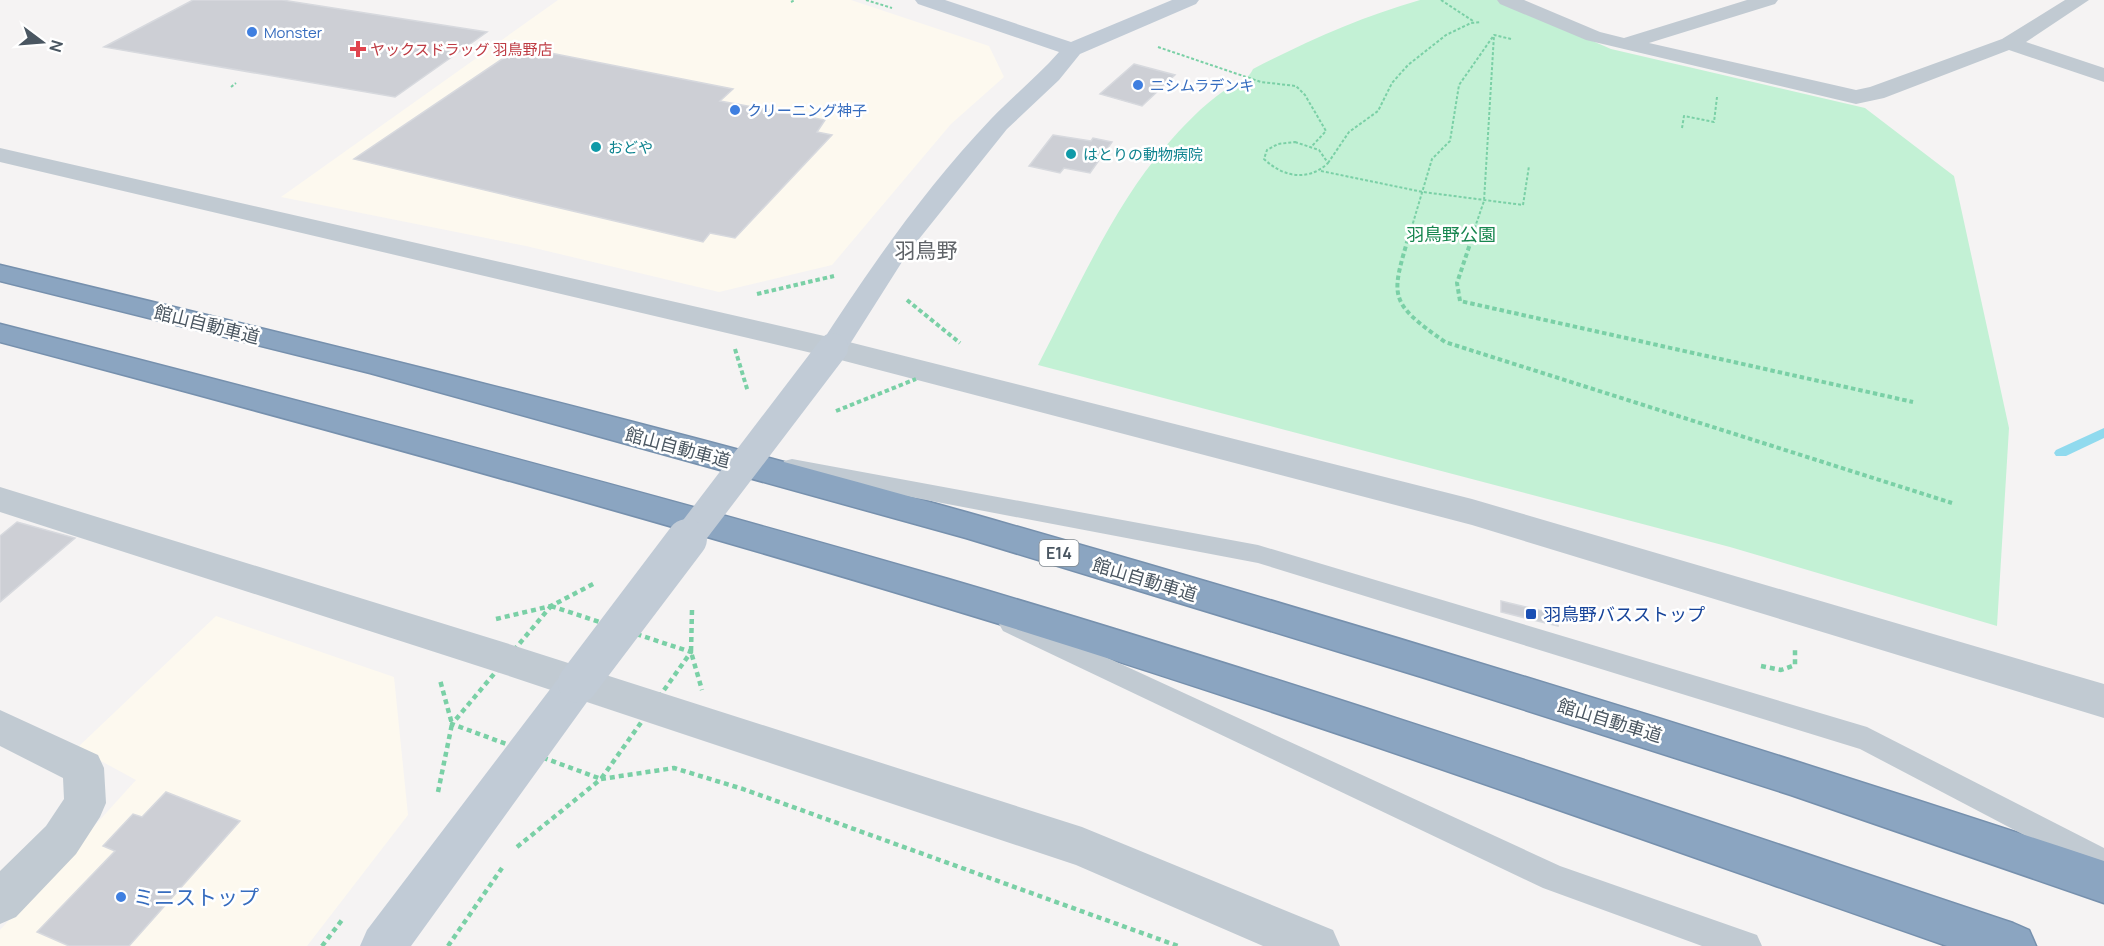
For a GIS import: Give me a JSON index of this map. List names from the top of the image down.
{
  "streets": {
    "highway": ["館山自動車道", "E14"]
  },
  "districts": ["羽鳥野"],
  "parks": ["羽鳥野公園"],
  "places": {
    "other": [
      "Monster",
      "ニシムラデンキ",
      "クリーニング神子",
      "おどや",
      "はとりの動物病院",
      "ミニストップ"
    ],
    "health": ["ヤックスドラッグ 羽鳥野店"],
    "transit": ["羽鳥野バスストップ"]
  },
  "north": "right"
}
